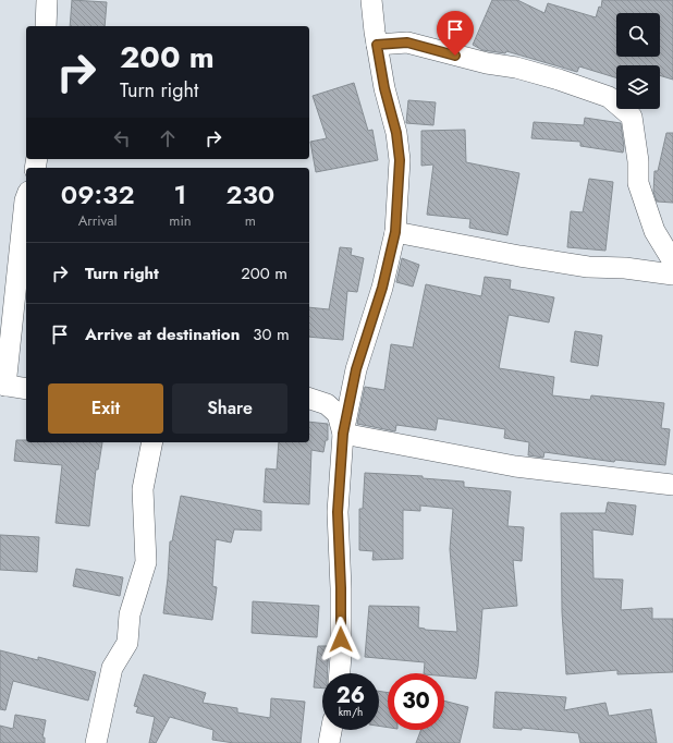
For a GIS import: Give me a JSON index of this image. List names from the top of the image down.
{
  "page": {
    "turn": ["200 m", "Turn right"],
    "eta": [
      "09:32",
      "Arrival",
      "1",
      "min",
      "230",
      "m"
    ],
    "list": [
      {
        "name": "Turn right",
        "value": "200 m"
      },
      {
        "name": "Arrive at destination",
        "value": "30 m"
      }
    ],
    "buttons": ["Exit", "Share"],
    "speed": "26 km/h",
    "limit": "30"
  }
}
